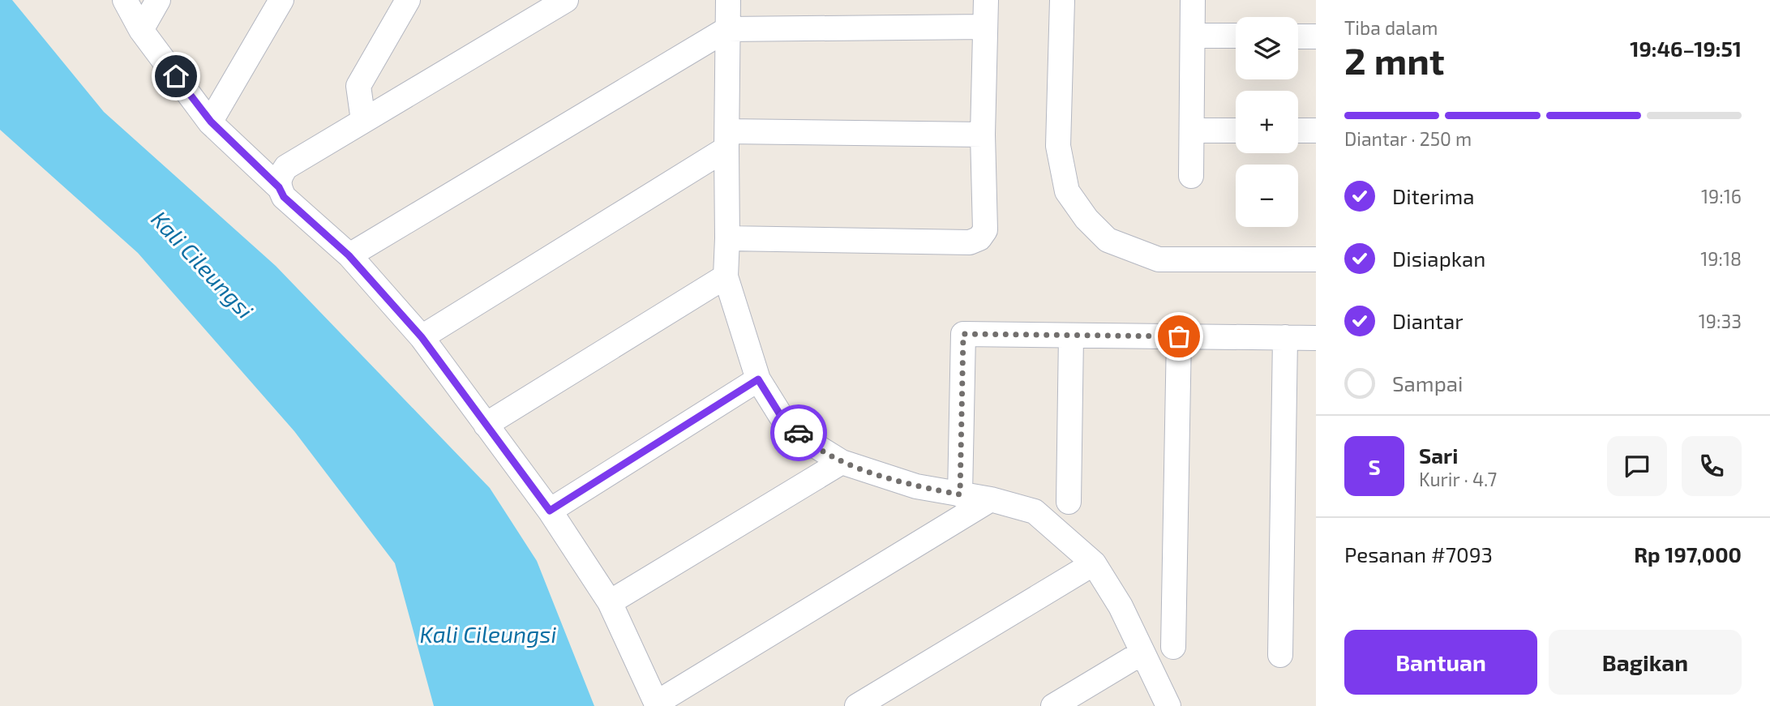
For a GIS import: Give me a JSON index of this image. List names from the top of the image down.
{
  "water": ["Kali Cileungsi"],
  "page": {
    "heading": ["2 mnt", "Tiba dalam", "19:46–19:51"],
    "panel": [
      "Sari",
      "Kurir · 4.7",
      "Pesanan #7093",
      "Rp 197,000"
    ],
    "map_buttons": ["+", "−"],
    "bar": "Diantar · 250 m",
    "list": [
      ["Diterima", "19:16"],
      ["Disiapkan", "19:18"],
      ["Diantar", "19:33"],
      "Sampai"
    ],
    "round": "S",
    "buttons": ["Bantuan", "Bagikan"]
  }
}
